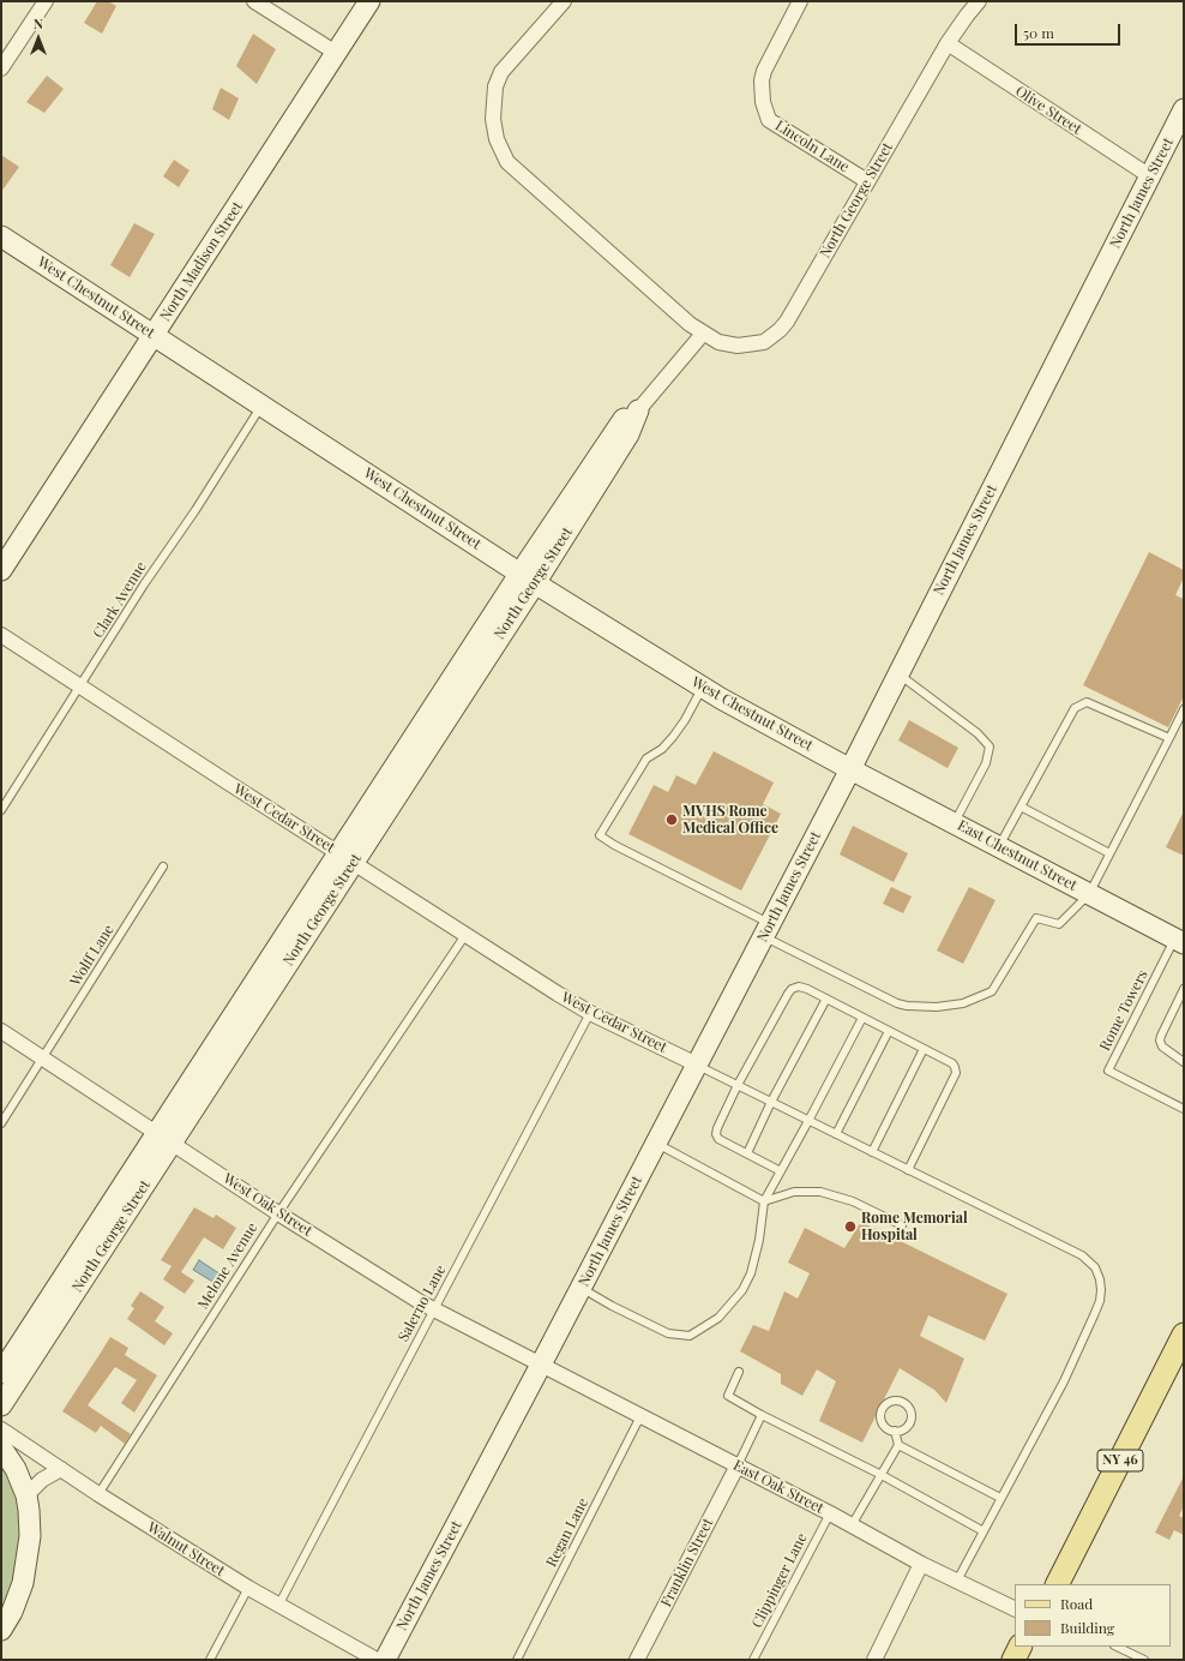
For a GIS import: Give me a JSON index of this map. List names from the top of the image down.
{
  "streets": {
    "main road": ["NY 46"],
    "street": [
      "Olive Street",
      "Lincoln Lane",
      "North James Street",
      "North George Street",
      "North Madison Street",
      "West Chestnut Street",
      "West Cedar Street",
      "East Chestnut Street",
      "West Oak Street",
      "East Oak Street",
      "Walnut Street",
      "Franklin Street"
    ],
    "lane": [
      "Clark Avenue",
      "Wolff Lane",
      "Rome Towers",
      "Melone Avenue",
      "Salerno Lane",
      "Regan Lane",
      "Clippinger Lane"
    ]
  },
  "crossings": [
    ["Olive Street", "North James Street"],
    ["Olive Street", "North George Street"],
    ["Lincoln Lane", "North George Street"],
    ["North James Street", "West Chestnut Street"],
    ["North James Street", "West Cedar Street"],
    ["North James Street", "East Chestnut Street"],
    ["North James Street", "West Oak Street"],
    ["North James Street", "East Oak Street"],
    ["North George Street", "West Chestnut Street"],
    ["North George Street", "West Cedar Street"],
    ["North George Street", "West Oak Street"],
    ["North Madison Street", "West Chestnut Street"],
    ["West Chestnut Street", "Clark Avenue"],
    ["West Chestnut Street", "East Chestnut Street"],
    ["Clark Avenue", "West Cedar Street"],
    ["West Cedar Street", "Melone Avenue"],
    ["West Cedar Street", "Salerno Lane"],
    ["East Chestnut Street", "Rome Towers"],
    ["Wolff Lane", "West Oak Street"],
    ["West Oak Street", "Melone Avenue"],
    ["West Oak Street", "Salerno Lane"],
    ["West Oak Street", "East Oak Street"],
    ["Melone Avenue", "Walnut Street"],
    ["Salerno Lane", "Walnut Street"],
    ["East Oak Street", "Regan Lane"],
    ["East Oak Street", "Franklin Street"],
    ["East Oak Street", "Clippinger Lane"]
  ],
  "places": ["MVHS Rome Medical Office", "Rome Memorial Hospital"],
  "legend": ["Road", "Building"],
  "scale_bar": "50 m",
  "north": "top"
}
